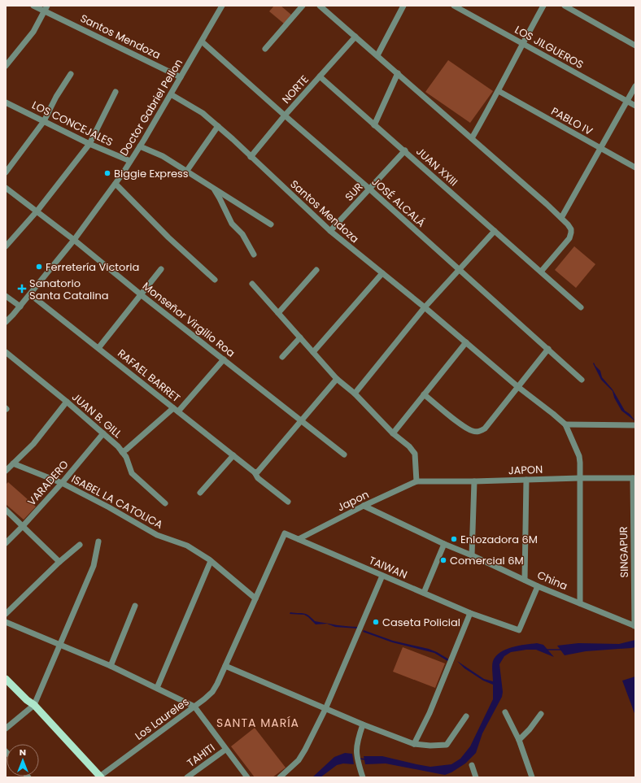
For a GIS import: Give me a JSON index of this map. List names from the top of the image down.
{
  "streets": {
    "street": [
      "Santos Mendoza",
      "LOS JILGUEROS",
      "NORTE",
      "Doctor Gabriel Pellon",
      "PABLO IV",
      "LOS CONCEJALES",
      "JUAN XXIII",
      "SUR",
      "JOSÉ ALCALÁ",
      "Monseñor Virgilio Roa",
      "RAFAEL BARRET",
      "JUAN B. GILL",
      "JAPON",
      "VARADERO",
      "Japon",
      "ISABEL LA CATOLICA",
      "SINGAPUR",
      "TAIWAN",
      "China",
      "Los Laureles",
      "TAHITI"
    ]
  },
  "crossings": [
    ["Santos Mendoza", "NORTE"],
    ["Santos Mendoza", "Doctor Gabriel Pellon"],
    ["Santos Mendoza", "SUR"],
    ["NORTE", "JUAN XXIII"],
    ["NORTE", "JOSÉ ALCALÁ"],
    ["Doctor Gabriel Pellon", "LOS CONCEJALES"],
    ["Doctor Gabriel Pellon", "JOSÉ ALCALÁ"],
    ["Doctor Gabriel Pellon", "Monseñor Virgilio Roa"],
    ["Doctor Gabriel Pellon", "RAFAEL BARRET"],
    ["JUAN XXIII", "SUR"],
    ["SUR", "JOSÉ ALCALÁ"],
    ["JUAN B. GILL", "VARADERO"],
    ["JAPON", "Japon"],
    ["JAPON", "SINGAPUR"],
    ["VARADERO", "ISABEL LA CATOLICA"],
    ["Japon", "TAIWAN"],
    ["Japon", "China"],
    ["ISABEL LA CATOLICA", "TAIWAN"],
    ["ISABEL LA CATOLICA", "Los Laureles"],
    ["SINGAPUR", "China"],
    ["TAIWAN", "China"],
    ["TAIWAN", "Los Laureles"]
  ],
  "districts": ["SANTA MARÍA"],
  "places": {
    "other": [
      "Biggie Express",
      "Ferretería Victoria",
      "Enlozadora 6M",
      "Comercial 6M",
      "Caseta Policial"
    ],
    "health": ["Sanatorio Santa Catalina"]
  },
  "north": "top"
}
